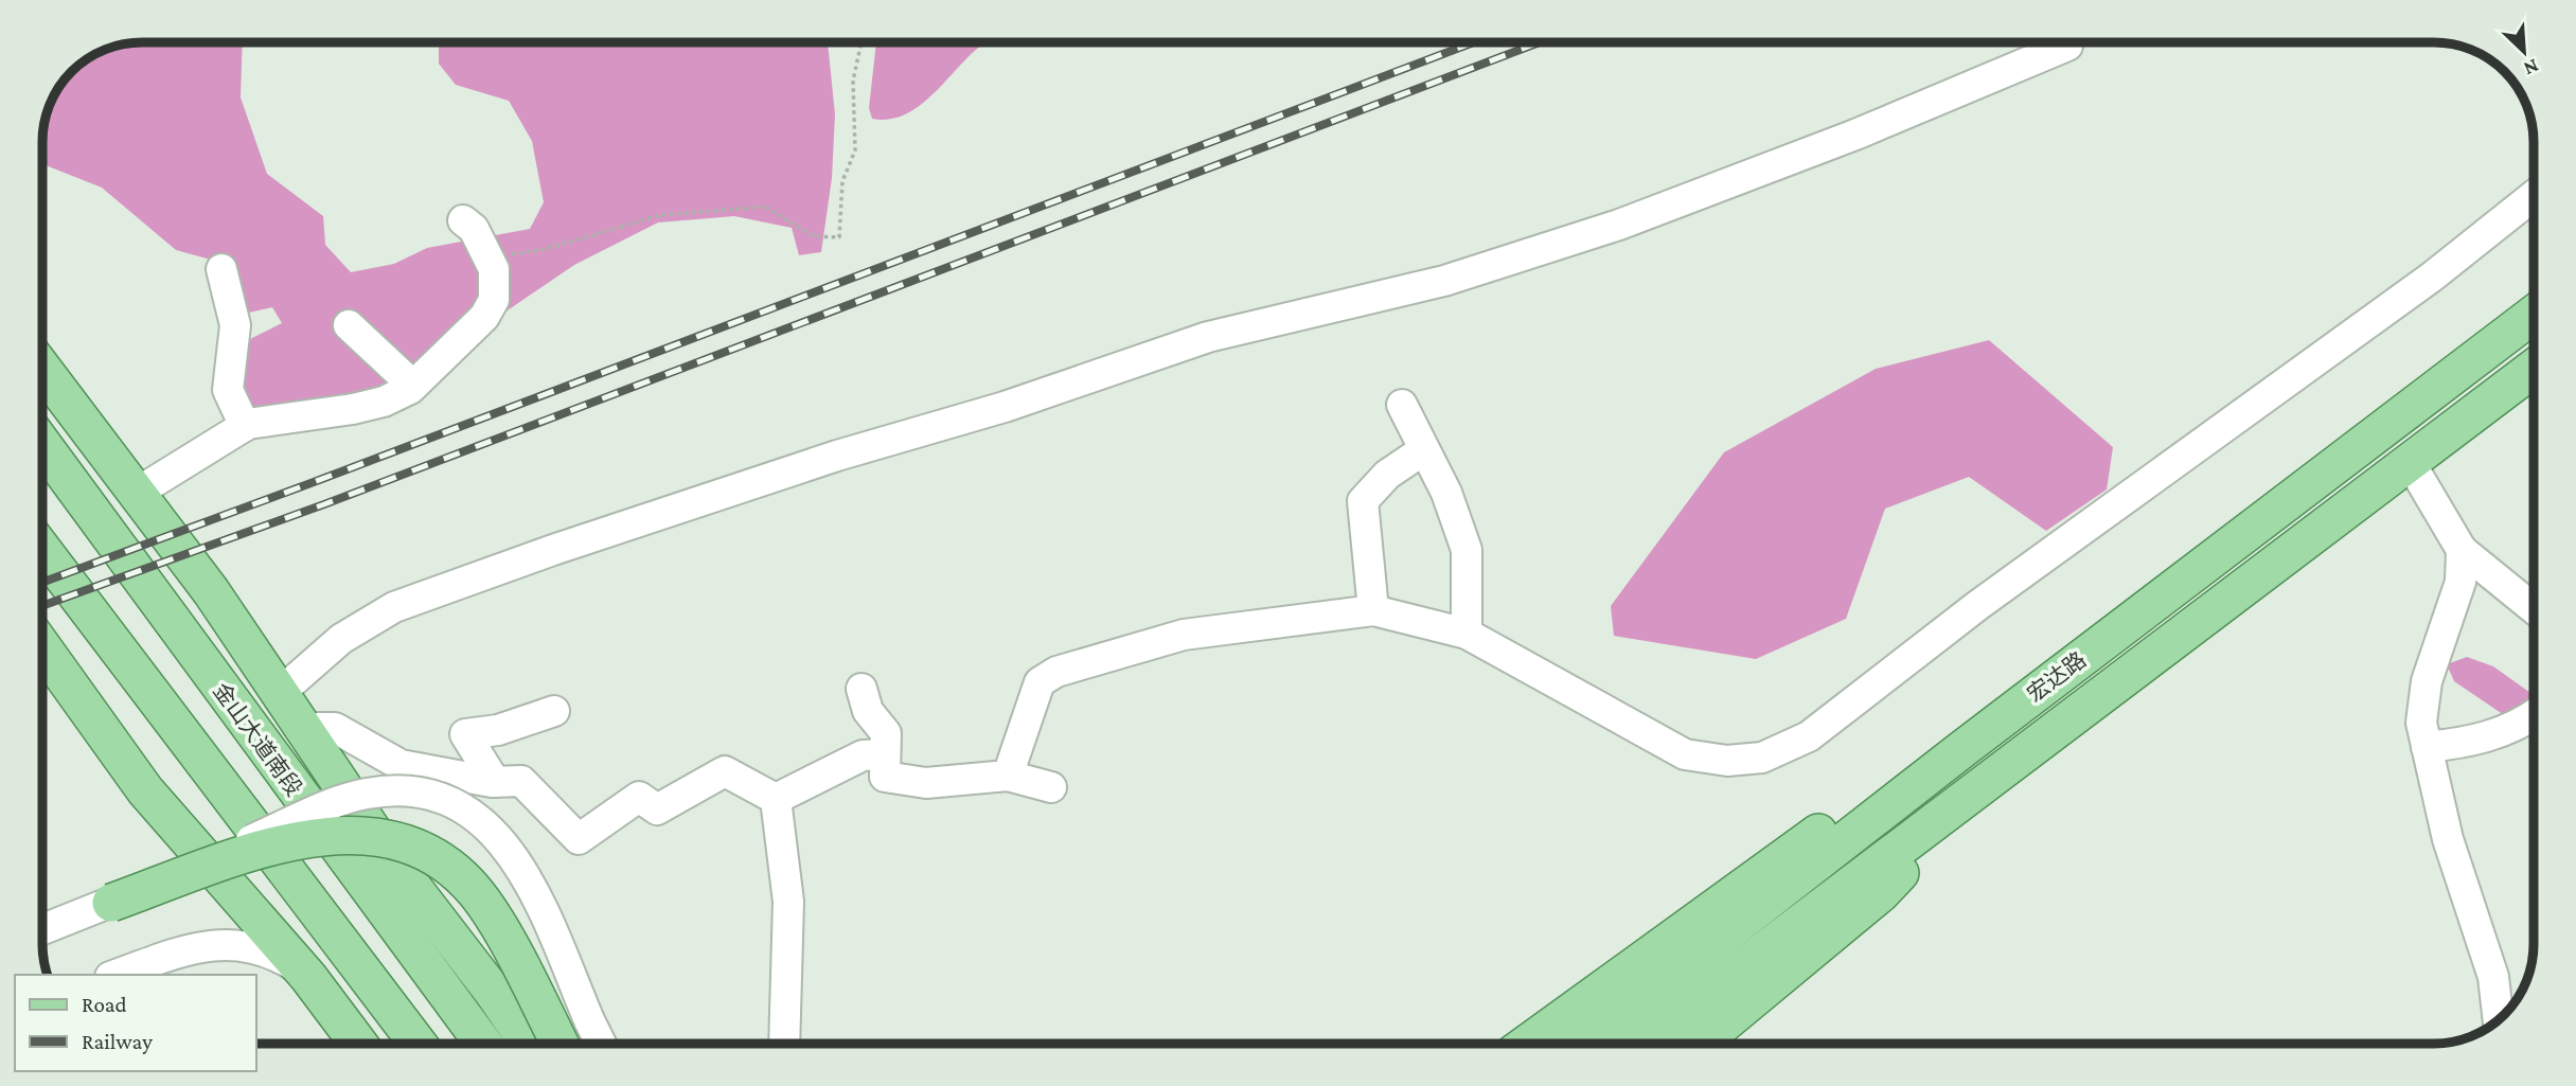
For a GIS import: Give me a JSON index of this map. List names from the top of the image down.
{
  "streets": {
    "main road": ["宏达路", "金山大道南段"]
  },
  "legend": ["Road", "Railway"],
  "north": "bottom right"
}
